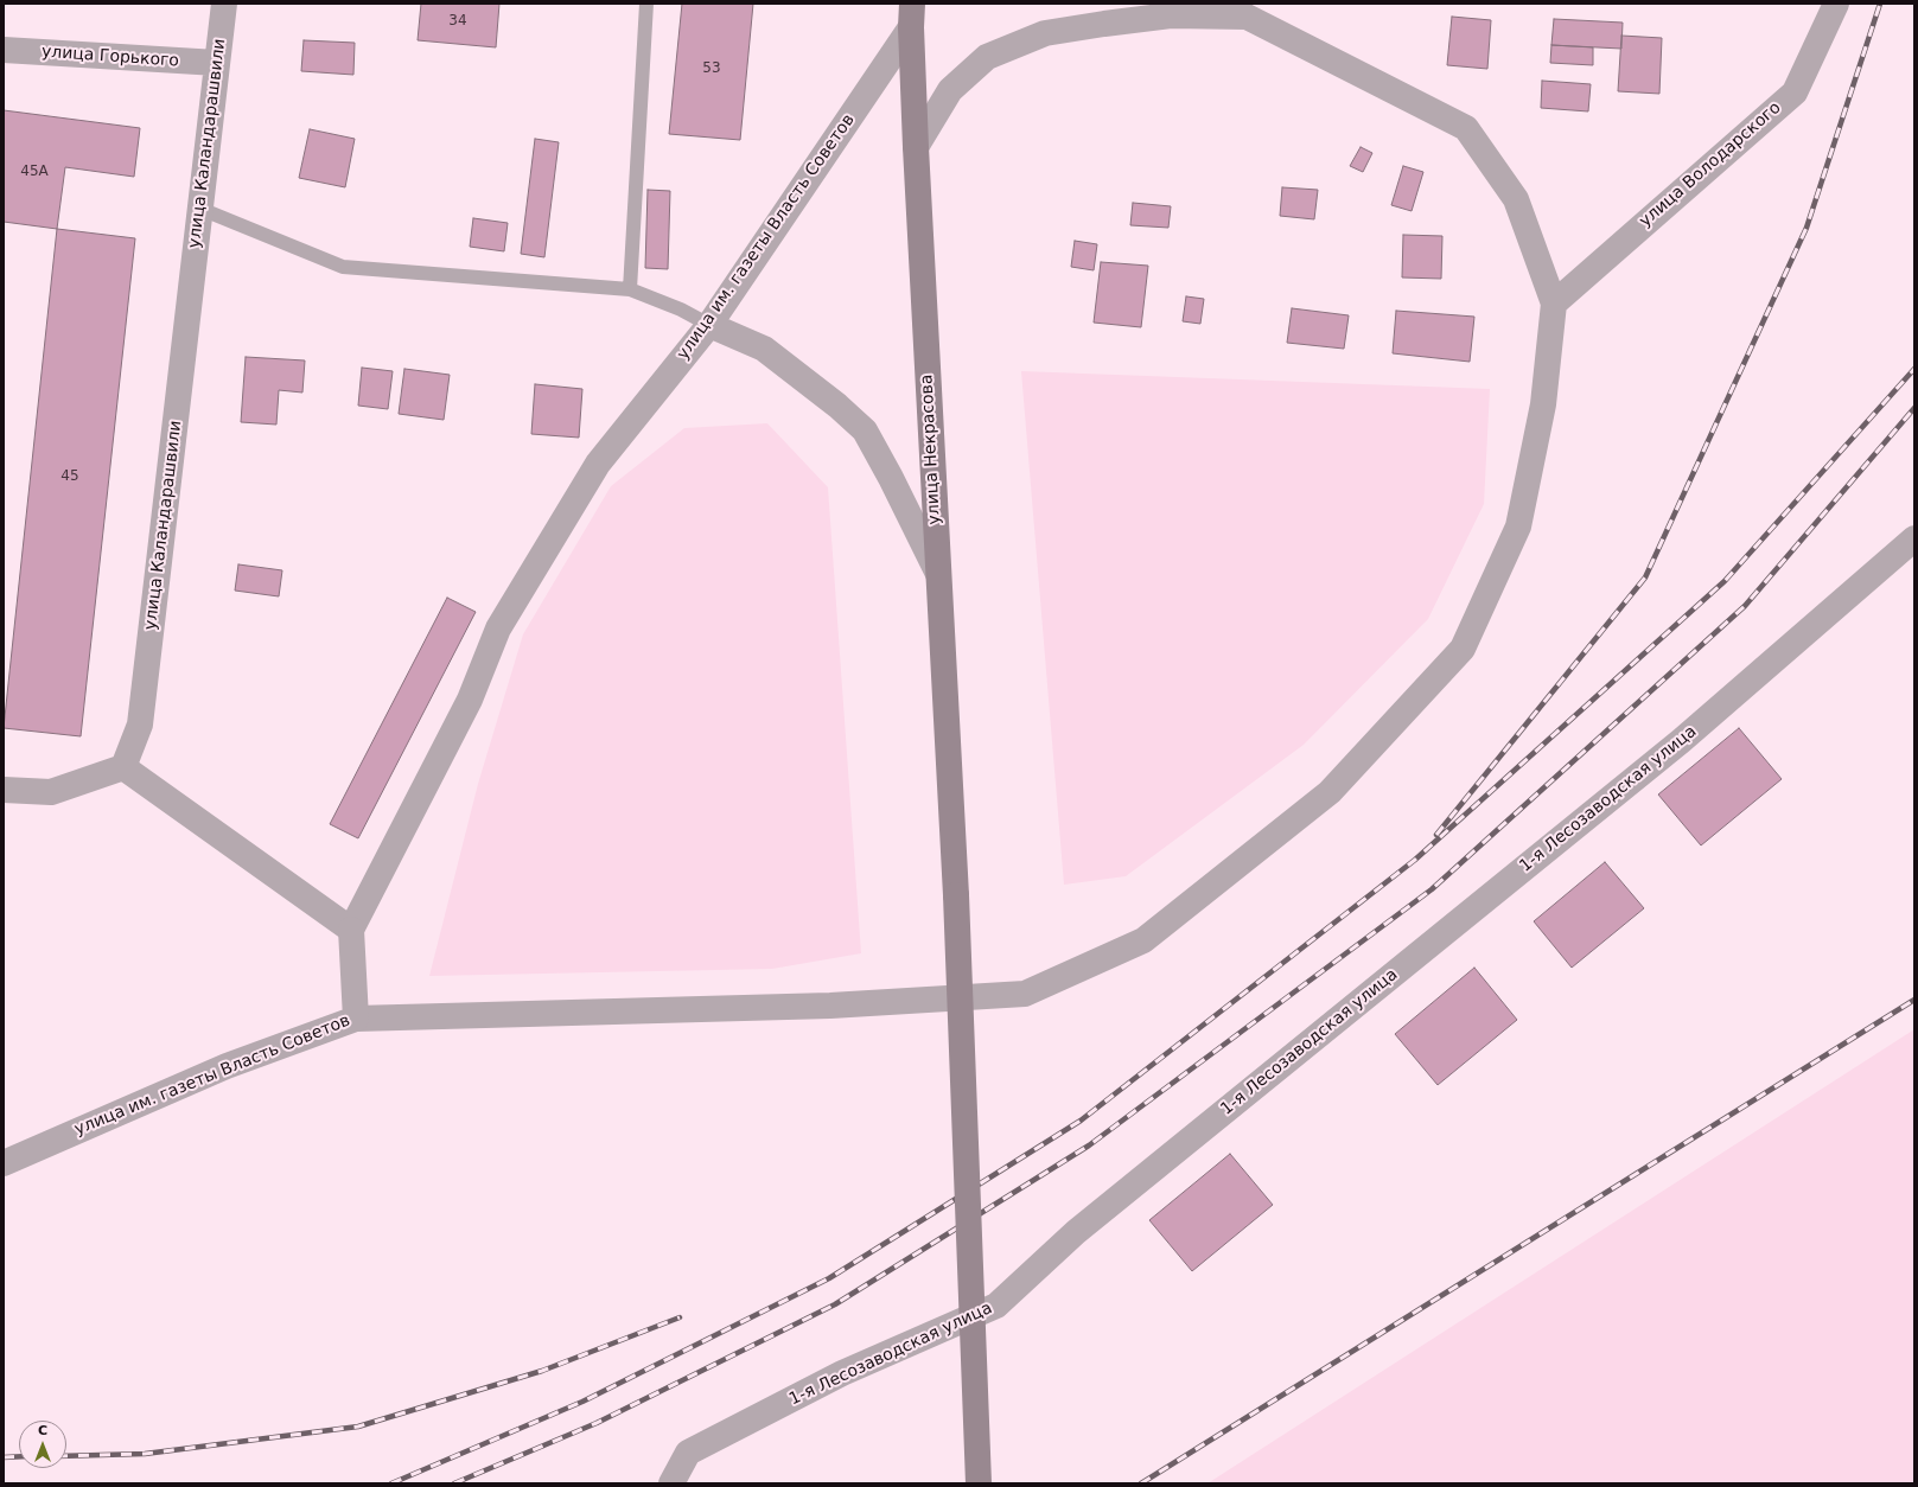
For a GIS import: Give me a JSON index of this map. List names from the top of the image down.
{
  "streets": {
    "main road": ["улица Некрасова"],
    "street": [
      "улица Горького",
      "улица Каландарашвили",
      "улица Володарского",
      "улица им. газеты Власть Советов",
      "1-я Лесозаводская улица"
    ]
  },
  "crossings": [
    ["улица Горького", "улица Каландарашвили"],
    ["улица им. газеты Власть Советов", "улица Некрасова"]
  ],
  "house_numbers": [
    "34",
    "53",
    "45А",
    "45"
  ],
  "north": "top"
}
